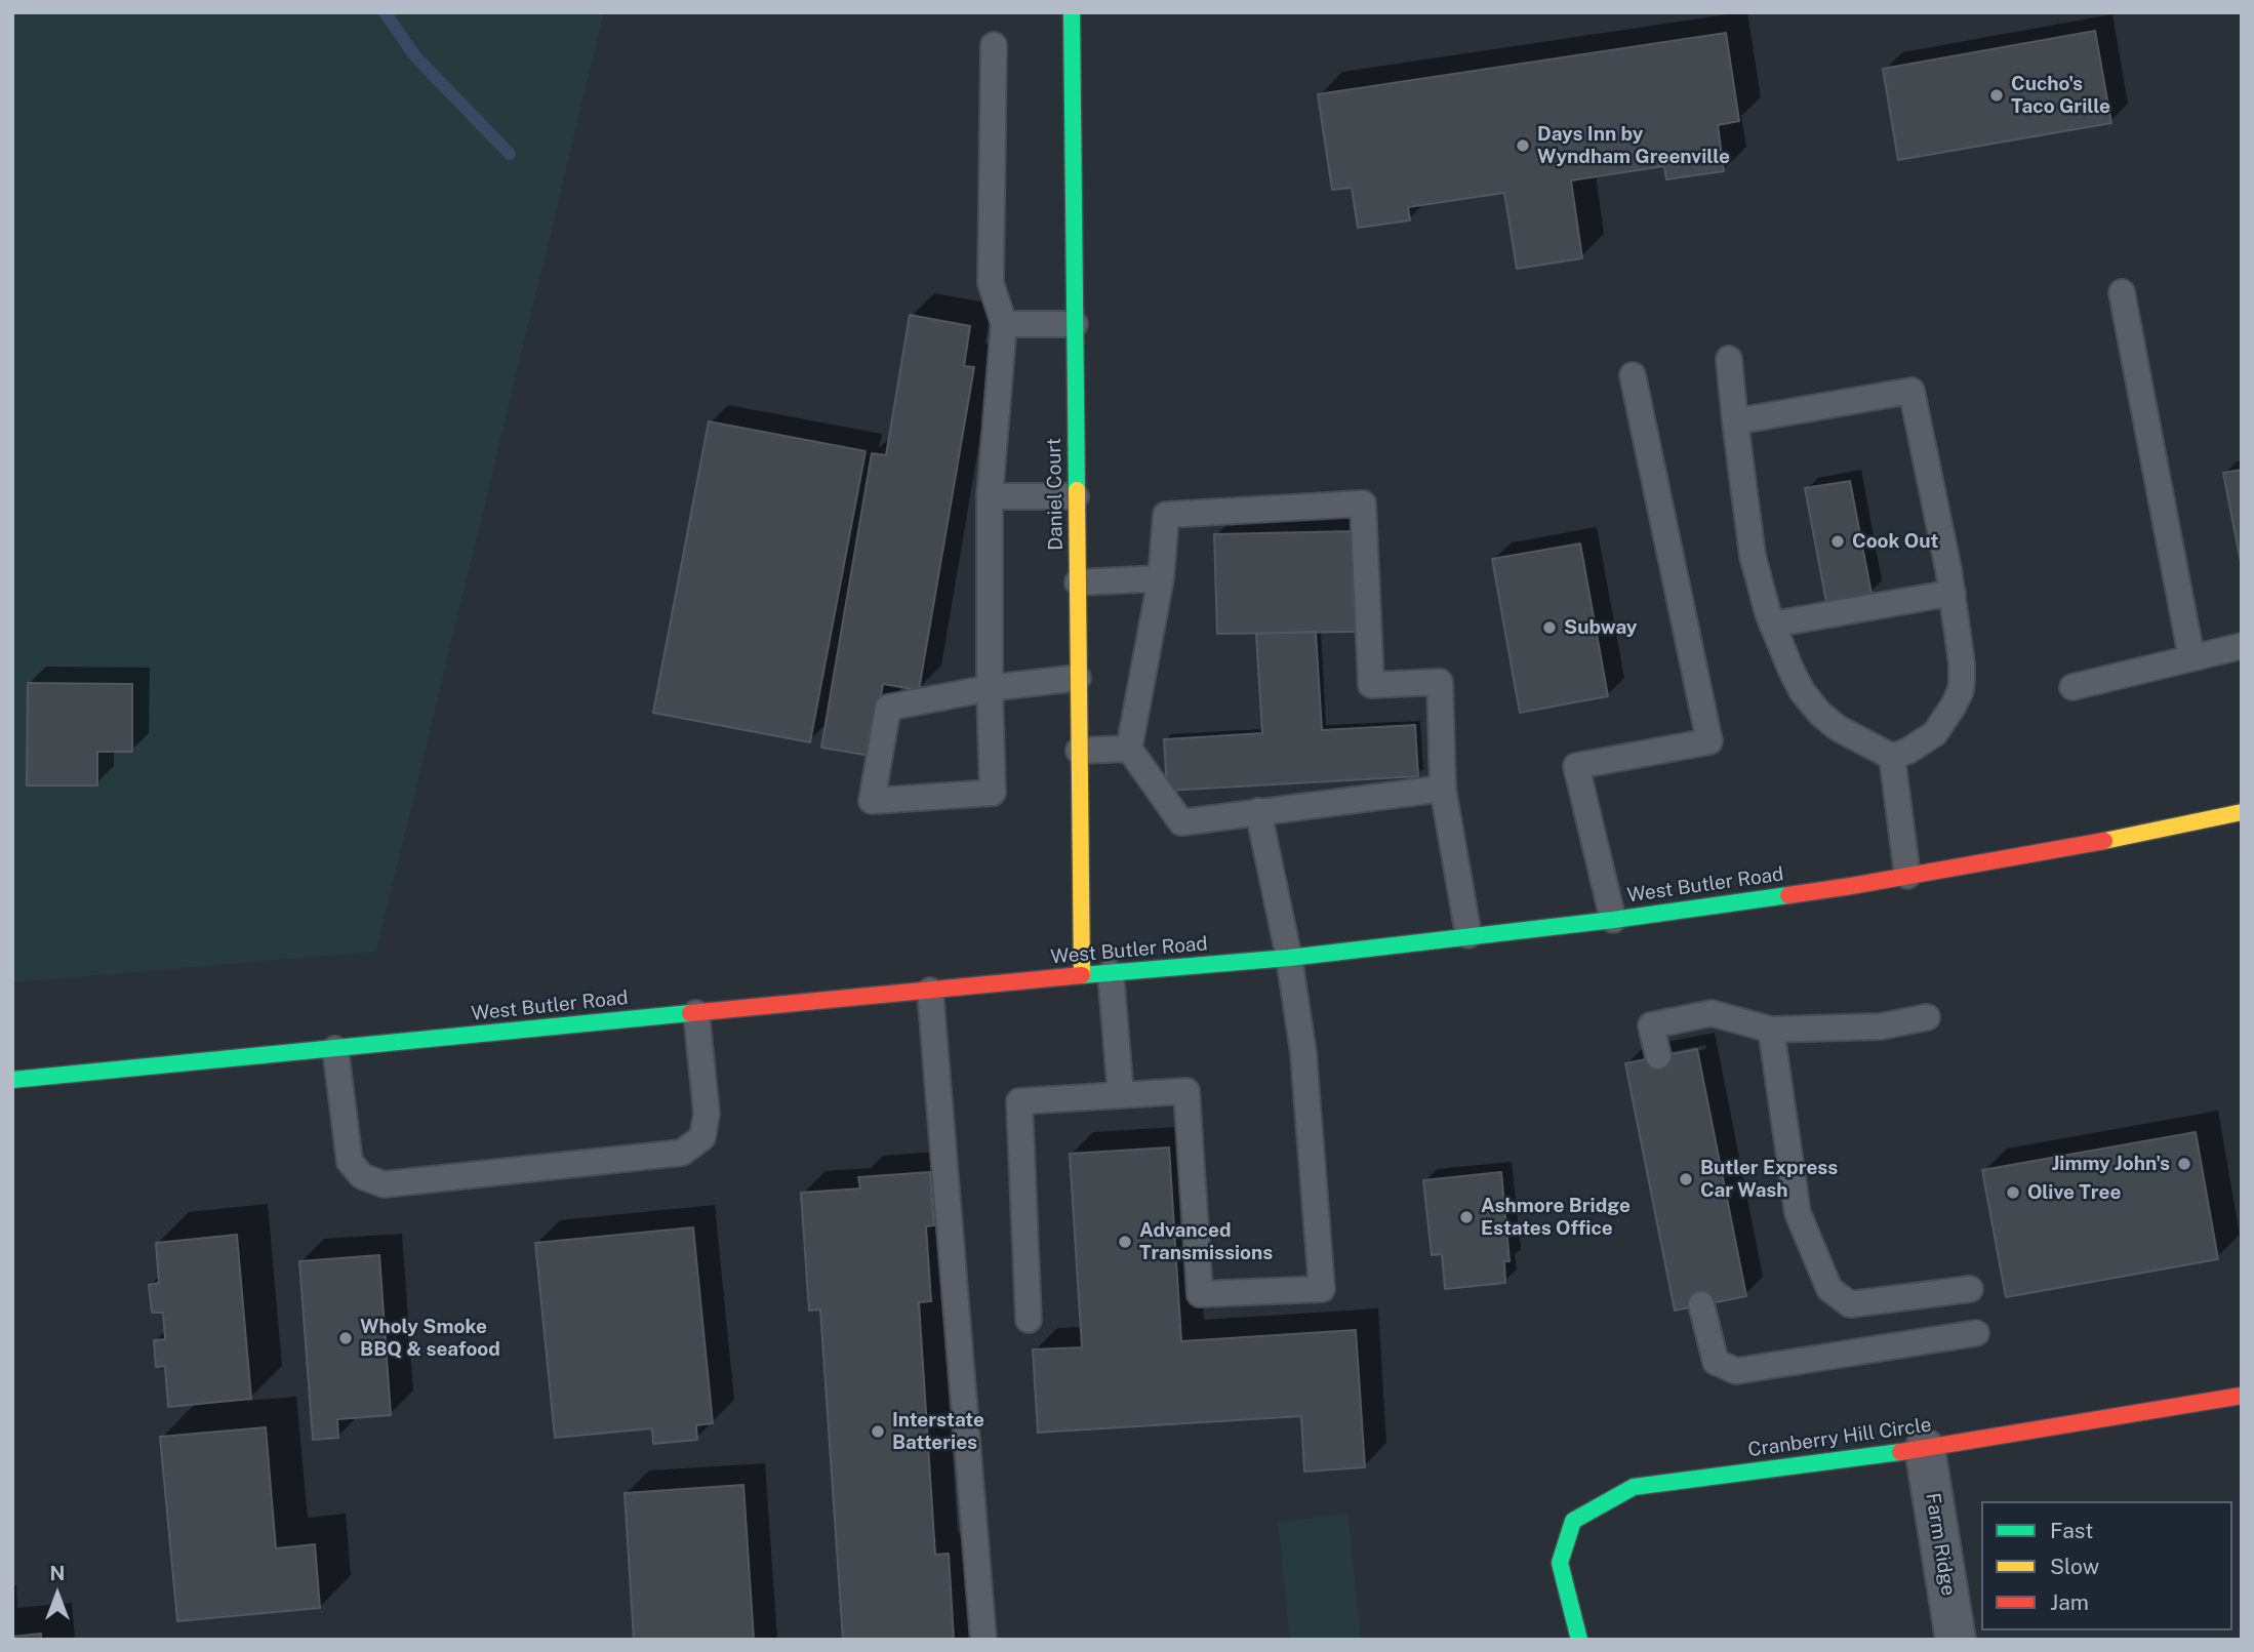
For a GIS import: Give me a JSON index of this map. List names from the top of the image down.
{
  "streets": {
    "main road": ["Daniel Court", "West Butler Road", "Cranberry Hill Circle"],
    "street": ["Farm Ridge"]
  },
  "crossings": [
    ["Daniel Court", "West Butler Road"],
    ["Cranberry Hill Circle", "Farm Ridge"]
  ],
  "places": [
    "Cucho's Taco Grille",
    "Days Inn by Wyndham Greenville",
    "Cook Out",
    "Subway",
    "Jimmy John's",
    "Butler Express Car Wash",
    "Olive Tree",
    "Ashmore Bridge Estates Office",
    "Advanced Transmissions",
    "Wholy Smoke BBQ & seafood",
    "Interstate Batteries"
  ],
  "legend": ["Fast", "Slow", "Jam"],
  "north": "top"
}
